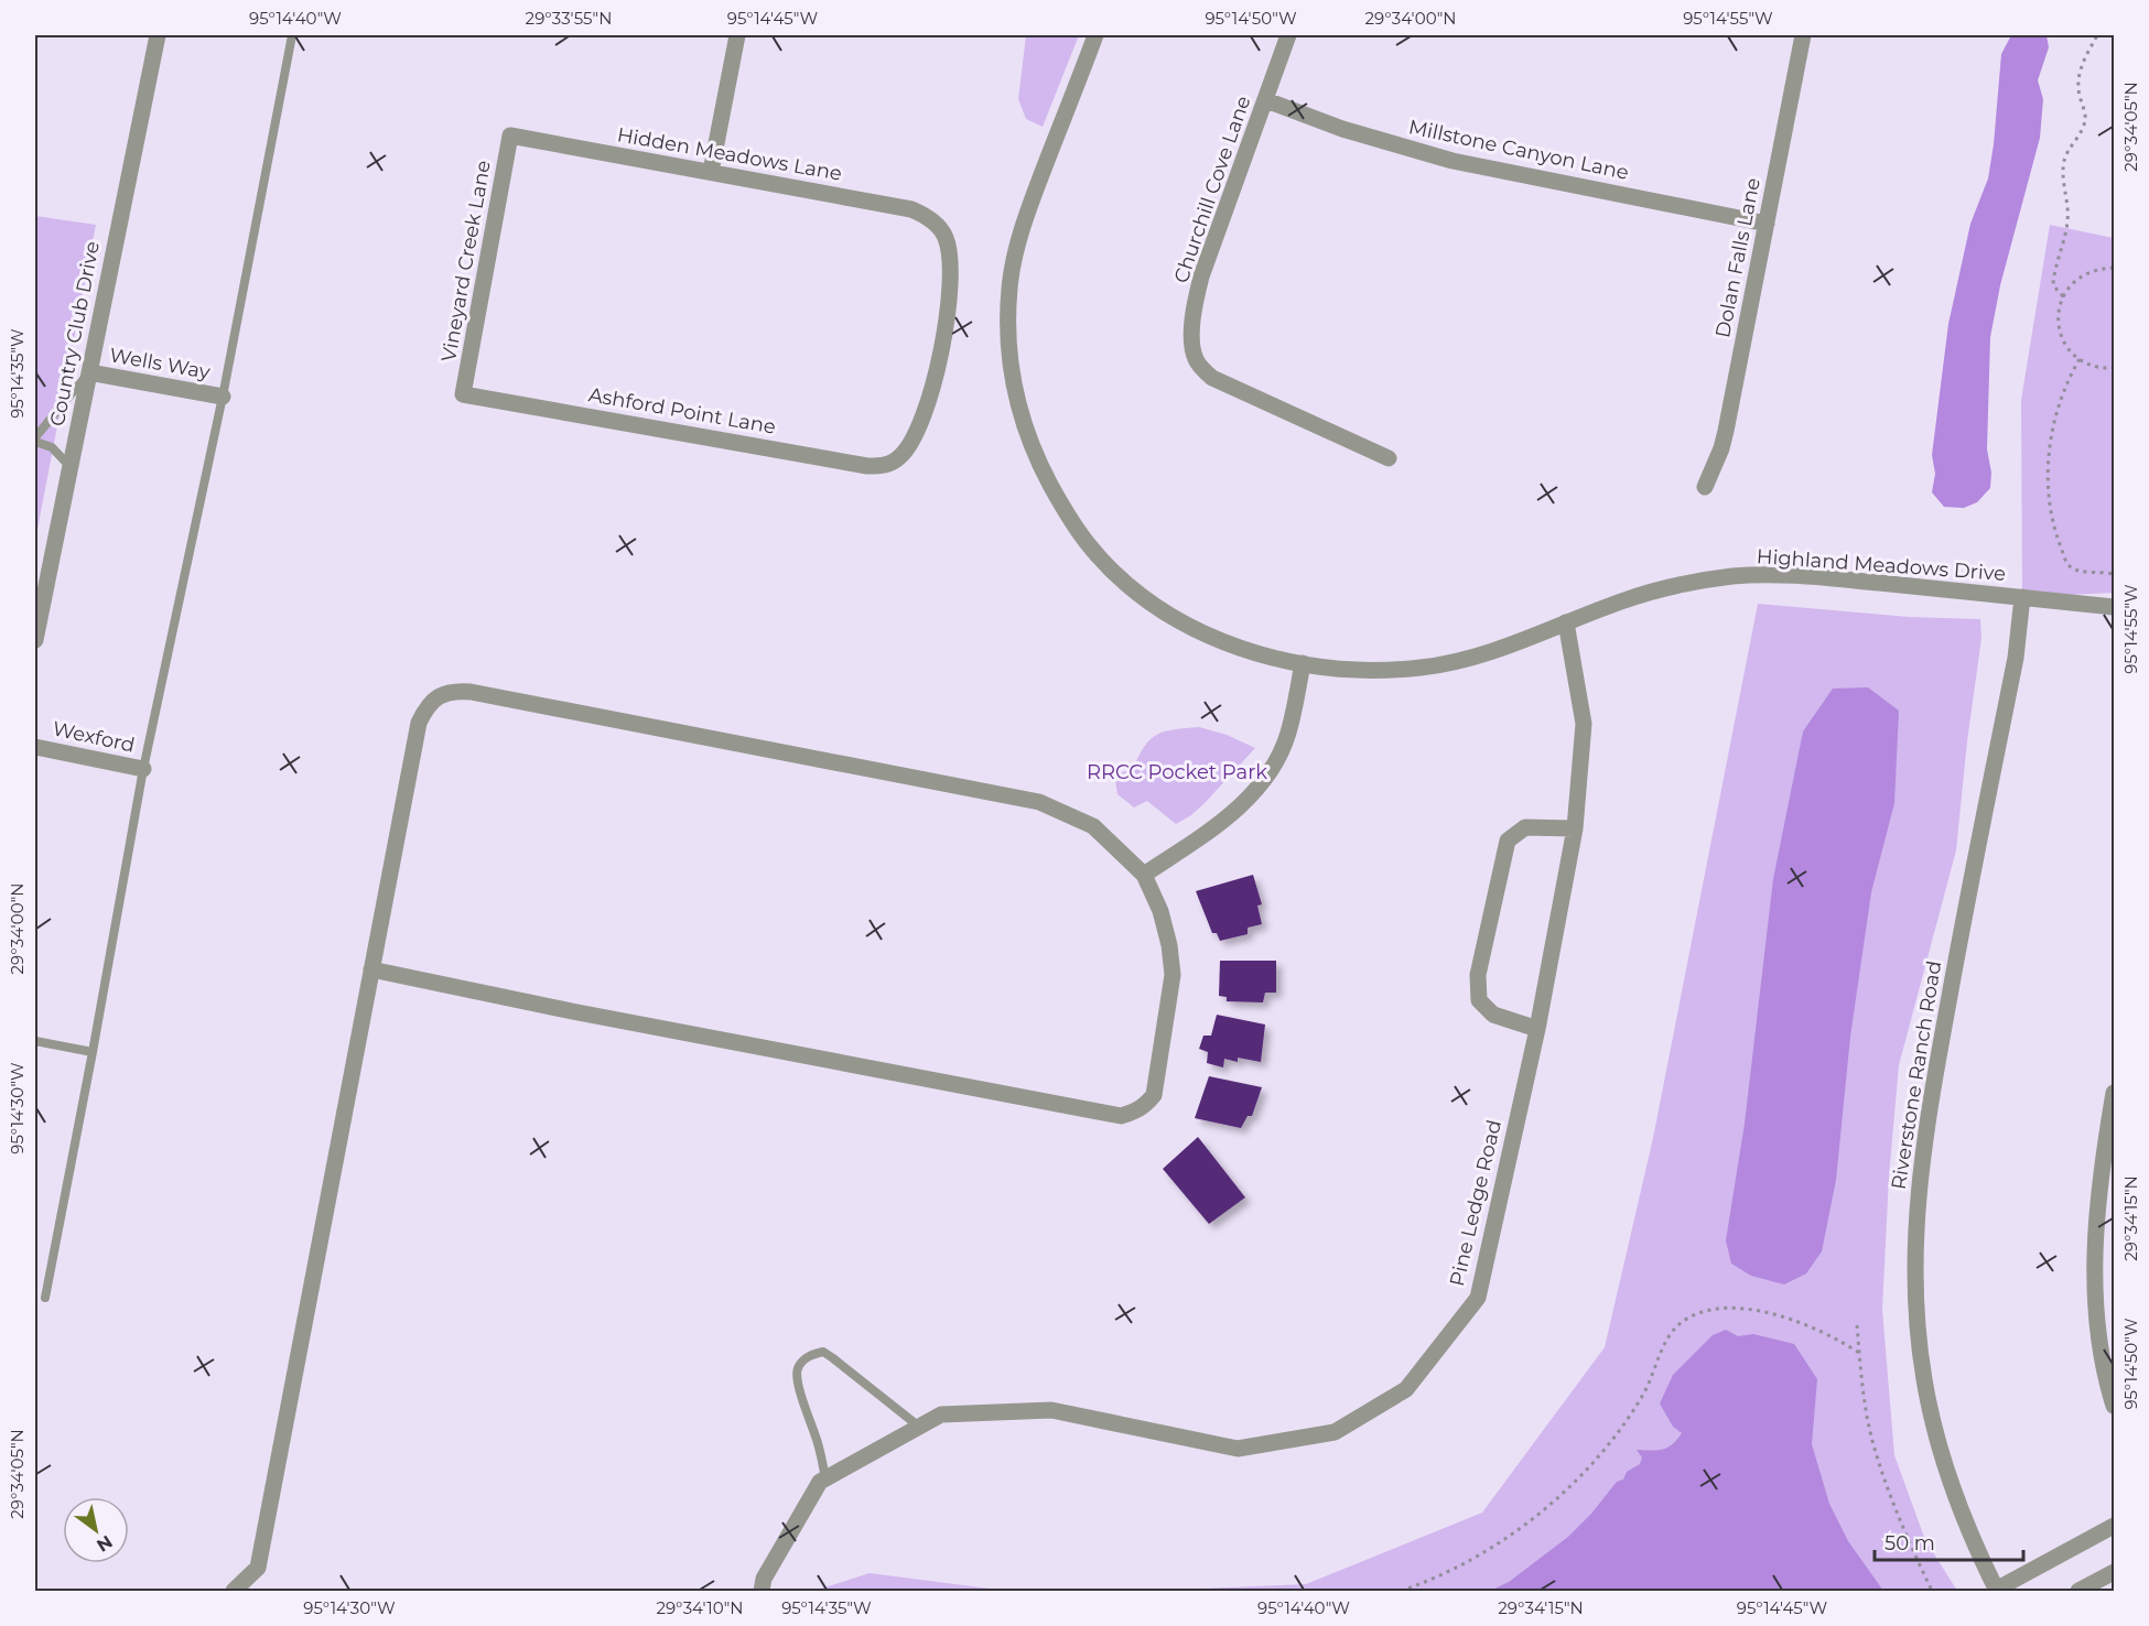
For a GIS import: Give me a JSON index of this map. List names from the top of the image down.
{
  "streets": {
    "street": [
      "Millstone Canyon Lane",
      "Hidden Meadows Lane",
      "Churchill Cove Lane",
      "Dolan Falls Lane",
      "Vineyard Creek Lane",
      "Country Club Drive",
      "Wells Way",
      "Ashford Point Lane",
      "Highland Meadows Drive",
      "Wexford",
      "Riverstone Ranch Road",
      "Pine Ledge Road"
    ]
  },
  "crossings": [
    ["Millstone Canyon Lane", "Churchill Cove Lane"],
    ["Millstone Canyon Lane", "Dolan Falls Lane"],
    ["Hidden Meadows Lane", "Vineyard Creek Lane"],
    ["Hidden Meadows Lane", "Ashford Point Lane"],
    ["Vineyard Creek Lane", "Ashford Point Lane"],
    ["Country Club Drive", "Wells Way"],
    ["Highland Meadows Drive", "Riverstone Ranch Road"],
    ["Highland Meadows Drive", "Pine Ledge Road"]
  ],
  "parks": ["RRCC Pocket Park"],
  "scale_bar": "50 m",
  "north": "bottom right",
  "coordinates": [
    "95°14'40\"W",
    "29°33'55\"N",
    "95°14'45\"W",
    "95°14'50\"W",
    "29°34'00\"N",
    "95°14'55\"W",
    "29°34'05\"N",
    "95°14'35\"W",
    "95°14'30\"W",
    "29°34'15\"N",
    "29°34'10\"N"
  ]
}
